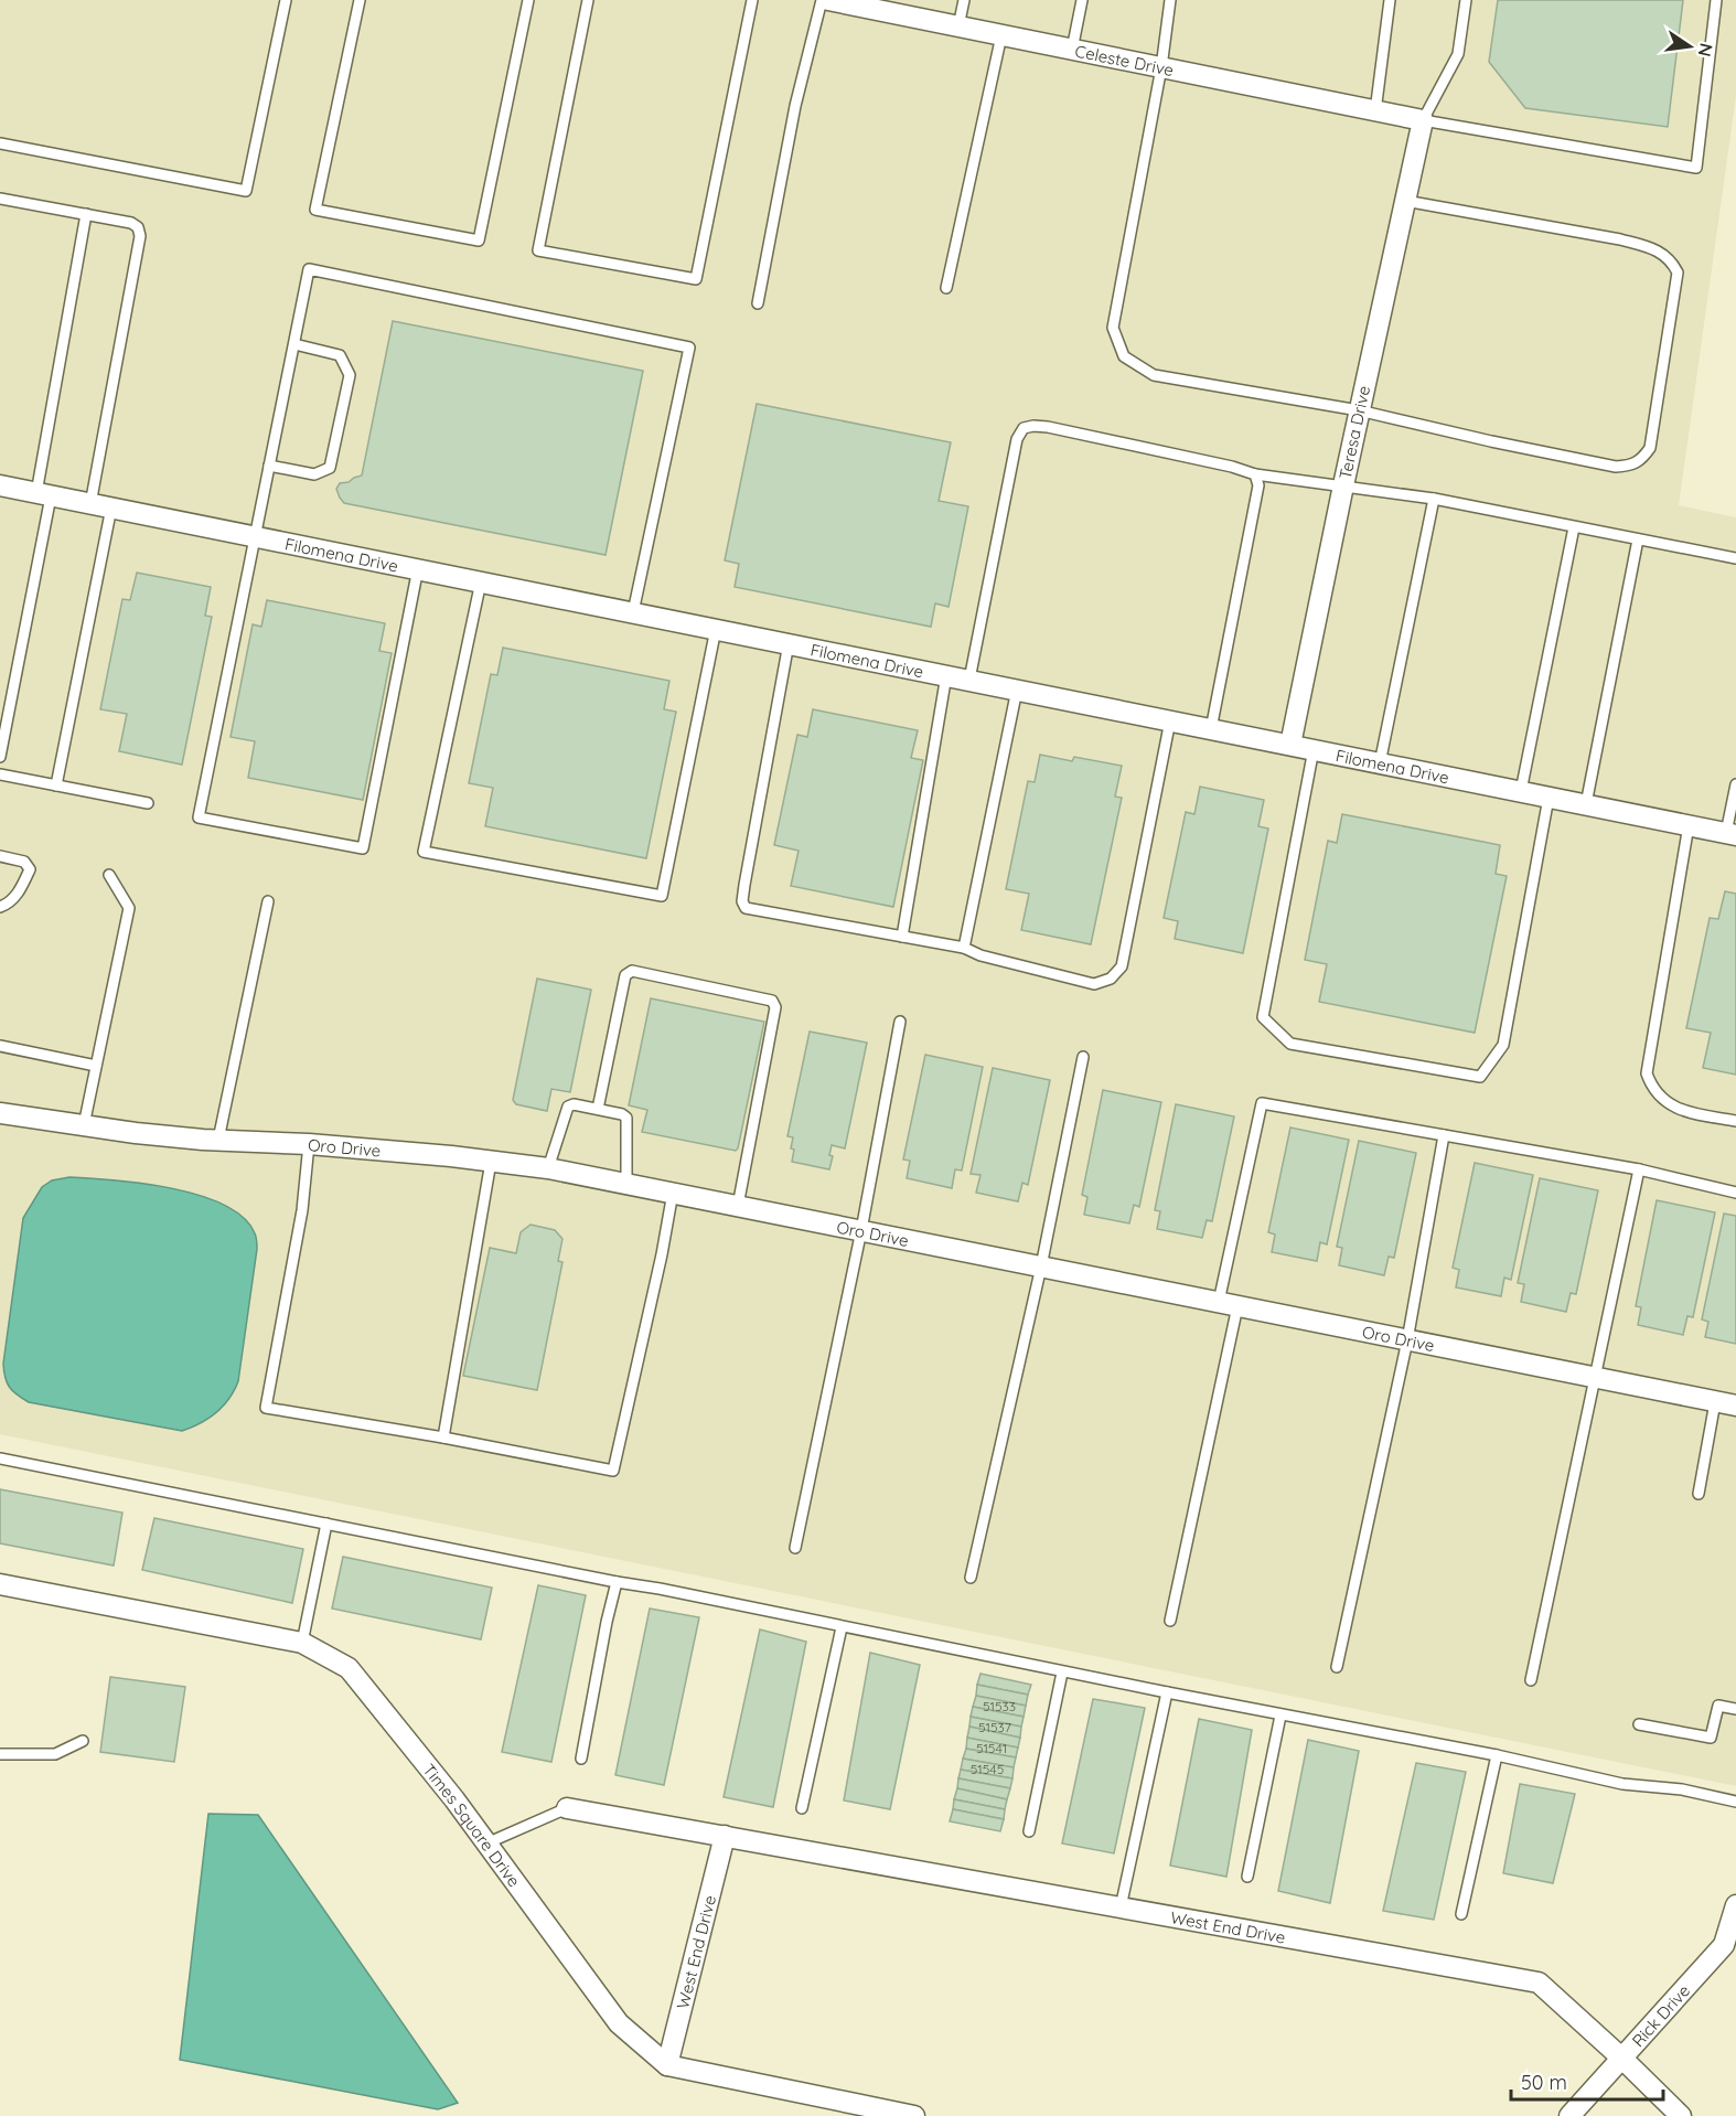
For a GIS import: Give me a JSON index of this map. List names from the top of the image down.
{
  "streets": {
    "street": [
      "Celeste Drive",
      "Teresa Drive",
      "Filomena Drive",
      "Oro Drive",
      "Times Square Drive",
      "West End Drive",
      "Rick Drive"
    ]
  },
  "crossings": [
    ["Celeste Drive", "Teresa Drive"],
    ["Teresa Drive", "Filomena Drive"],
    ["Times Square Drive", "West End Drive"],
    ["West End Drive", "Rick Drive"]
  ],
  "house_numbers": [
    "51533",
    "51537",
    "51541",
    "51545"
  ],
  "scale_bar": "50 m",
  "north": "right"
}
